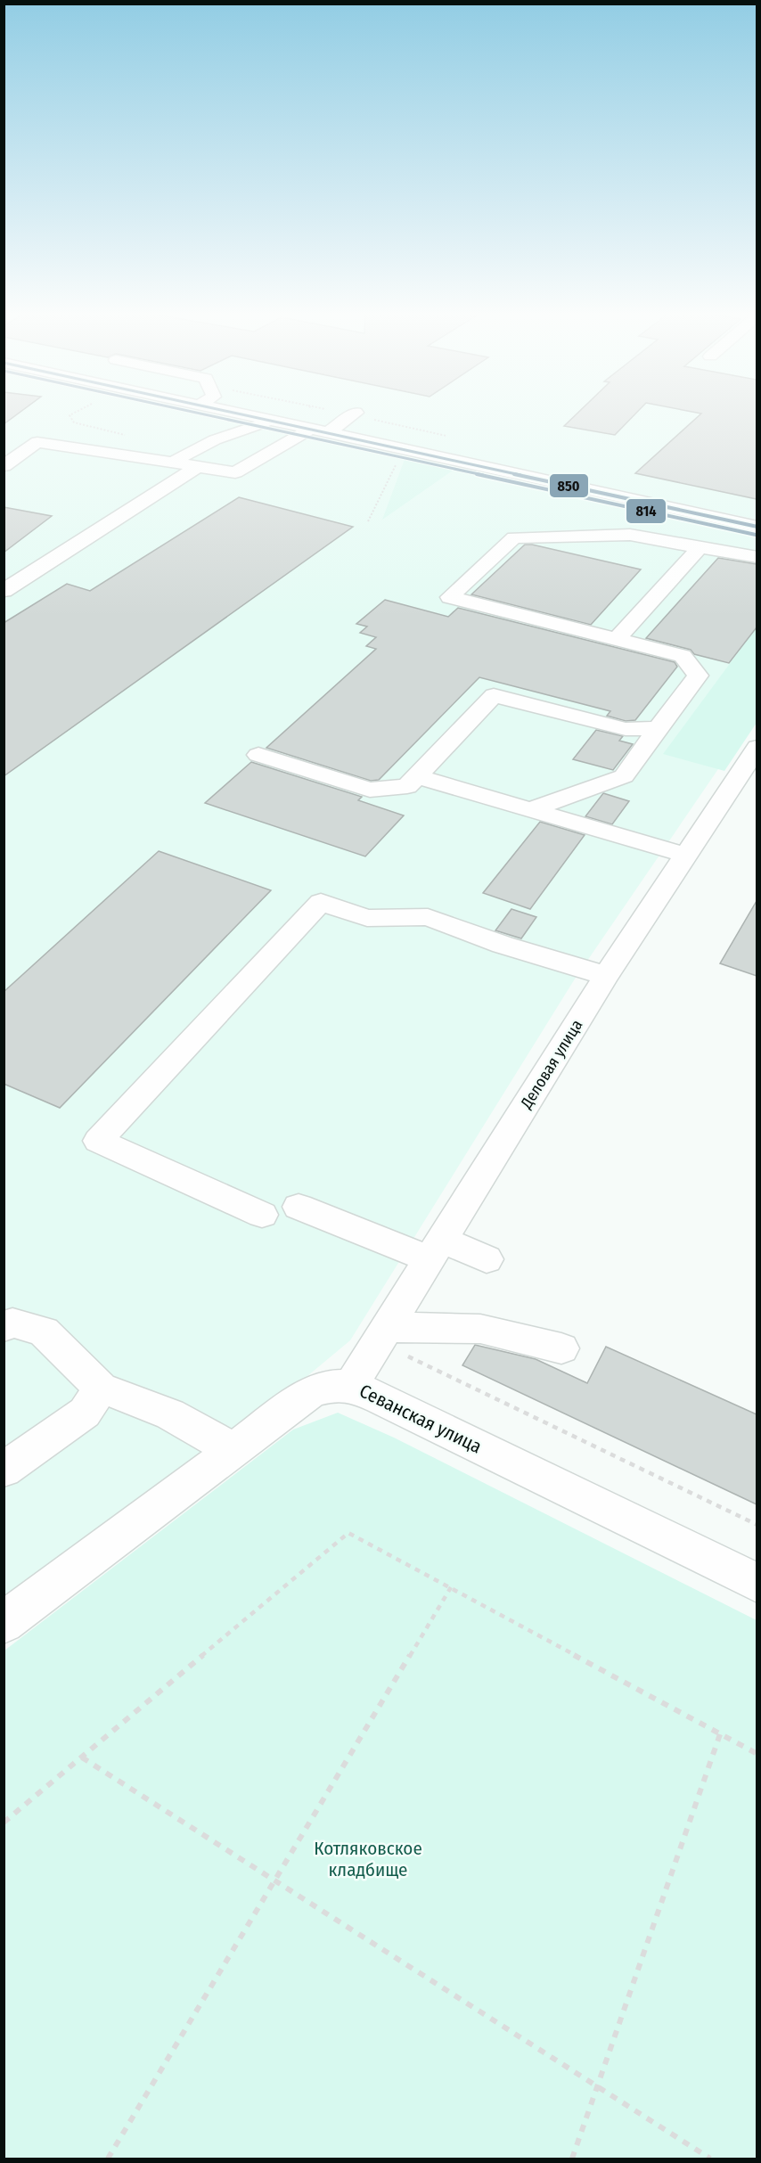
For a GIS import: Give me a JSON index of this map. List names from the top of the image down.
{
  "streets": {
    "street": ["Деловая улица", "Севанская улица"]
  },
  "crossings": [
    ["Деловая улица", "Севанская улица"]
  ],
  "parks": ["Котляковское кладбище"],
  "lines": ["transit line 850", "transit line 814"]
}
